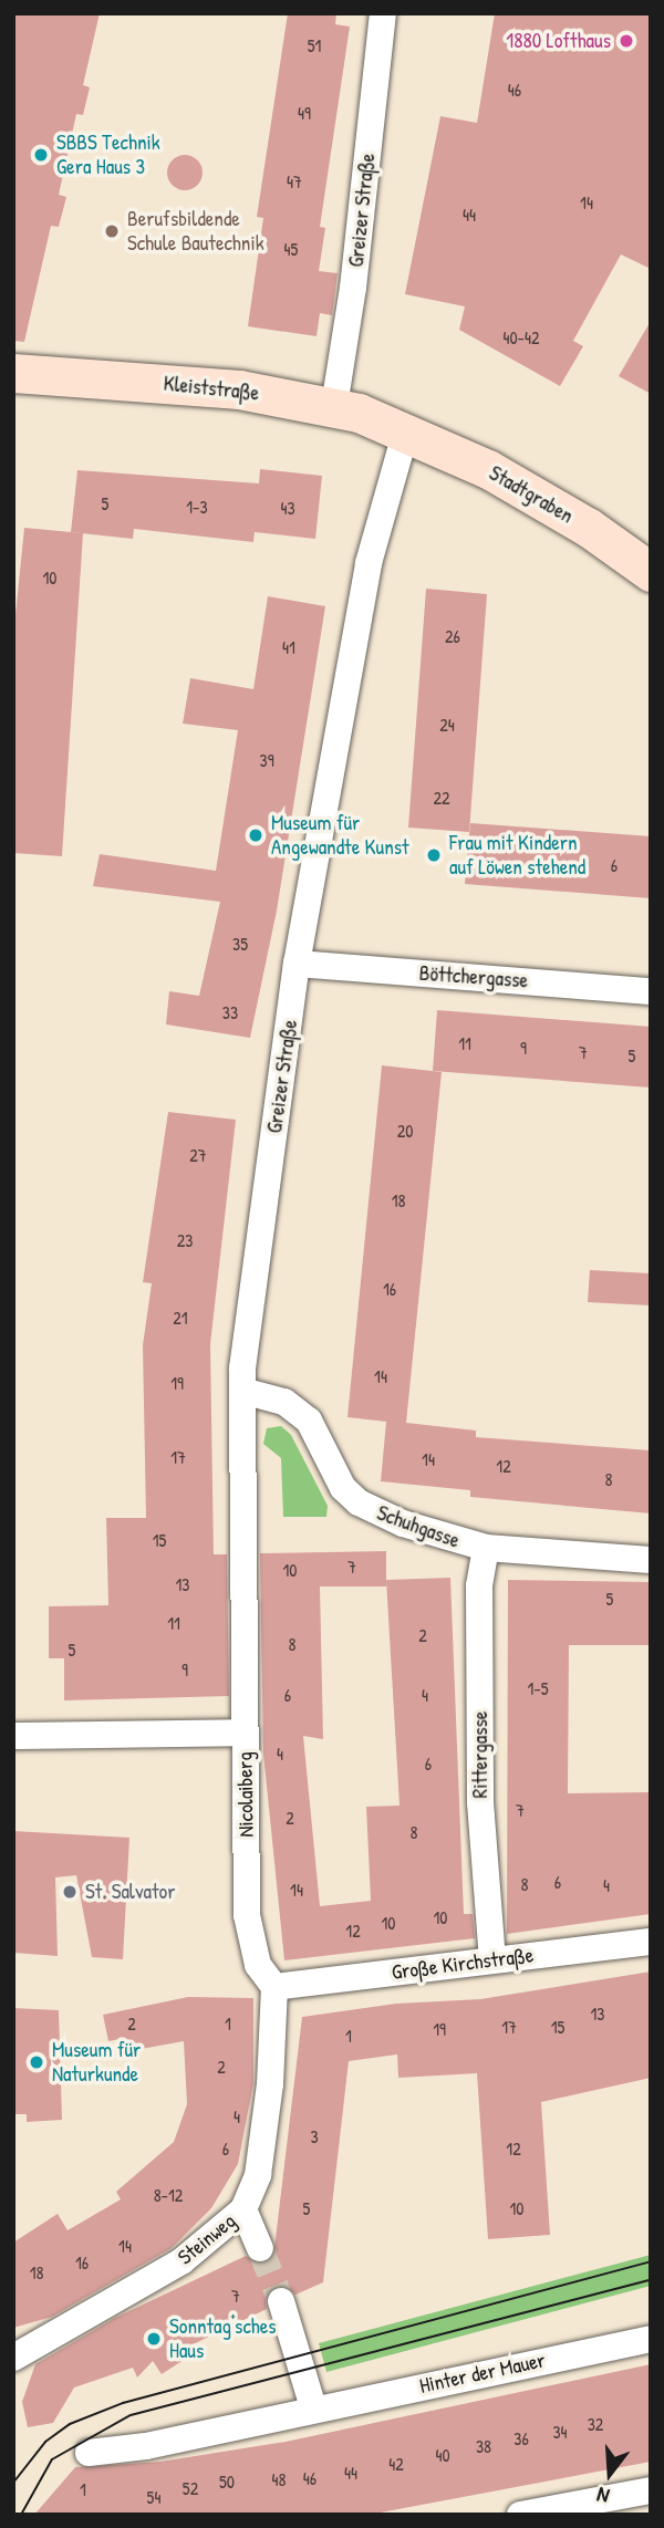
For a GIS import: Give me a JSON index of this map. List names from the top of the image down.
{
  "streets": {
    "main road": ["Kleiststraße", "Stadtgraben"],
    "street": [
      "Greizer Straße",
      "Böttchergasse",
      "Schuhgasse",
      "Rittergasse",
      "Nicolaiberg",
      "Große Kirchstraße",
      "Steinweg",
      "Hinter der Mauer"
    ]
  },
  "crossings": [
    ["Greizer Straße", "Kleiststraße"],
    ["Greizer Straße", "Stadtgraben"],
    ["Greizer Straße", "Böttchergasse"],
    ["Greizer Straße", "Schuhgasse"],
    ["Greizer Straße", "Nicolaiberg"],
    ["Kleiststraße", "Stadtgraben"],
    ["Schuhgasse", "Rittergasse"],
    ["Rittergasse", "Große Kirchstraße"],
    ["Nicolaiberg", "Große Kirchstraße"],
    ["Nicolaiberg", "Steinweg"],
    ["Große Kirchstraße", "Steinweg"]
  ],
  "places": [
    "1880 Lofthaus",
    "SBBS Technik Gera Haus 3",
    "Berufsbildende Schule Bautechnik",
    "Museum für Angewandte Kunst",
    "Frau mit Kindern auf Löwen stehend",
    "St. Salvator",
    "Museum für Naturkunde",
    "Sonntag'sches Haus"
  ],
  "house_numbers": [
    "51",
    "46",
    "49",
    "47",
    "14",
    "44",
    "45",
    "40-42",
    "5",
    "1-3",
    "43",
    "10",
    "26",
    "41",
    "24",
    "39",
    "22",
    "6",
    "35",
    "33",
    "11",
    "9",
    "7",
    "5",
    "20",
    "27",
    "18",
    "23",
    "16",
    "21",
    "14",
    "19",
    "17",
    "14",
    "12",
    "8",
    "15",
    "7",
    "10",
    "13",
    "5",
    "11",
    "2",
    "8",
    "5",
    "9",
    "1-5",
    "6",
    "4",
    "4",
    "6",
    "7",
    "2",
    "8",
    "6",
    "8",
    "4",
    "14",
    "10",
    "10",
    "12",
    "13",
    "2",
    "1",
    "17",
    "15",
    "19",
    "1",
    "2",
    "4",
    "3",
    "6",
    "12",
    "8-12",
    "5",
    "10",
    "14",
    "16",
    "18",
    "7",
    "32",
    "34",
    "36",
    "38",
    "40",
    "42",
    "44",
    "46",
    "48",
    "50",
    "52",
    "1",
    "54"
  ],
  "north": "bottom"
}
